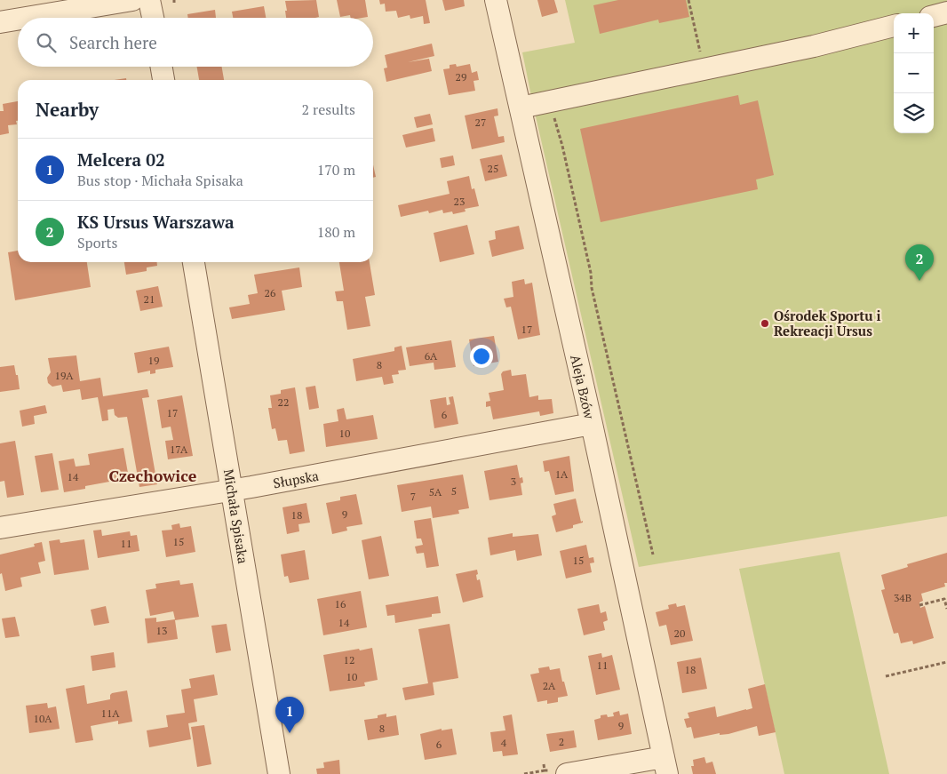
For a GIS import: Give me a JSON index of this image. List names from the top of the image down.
{
  "streets": {
    "street": ["Aleja Bzów", "Słupska", "Michała Spisaka"]
  },
  "crossings": [
    ["Aleja Bzów", "Słupska"],
    ["Słupska", "Michała Spisaka"]
  ],
  "districts": ["Czechowice"],
  "places": ["Ośrodek Sportu i Rekreacji Ursus"],
  "house_numbers": [
    "29",
    "27",
    "25",
    "23",
    "26",
    "21",
    "17",
    "6A",
    "19",
    "8",
    "19A",
    "22",
    "17",
    "6",
    "10",
    "17A",
    "1A",
    "14",
    "3",
    "5",
    "5A",
    "7",
    "9",
    "18",
    "15",
    "11",
    "15",
    "34B",
    "16",
    "14",
    "13",
    "20",
    "12",
    "11",
    "18",
    "10",
    "2A",
    "11A",
    "10A",
    "9",
    "8",
    "2",
    "4",
    "6"
  ],
  "page": {
    "map_buttons": ["+", "−"],
    "search": "Search here",
    "heading": ["Nearby", "2 results"],
    "list": [
      {
        "mark": "1",
        "name": "Melcera 02",
        "note": "Bus stop · Michała Spisaka",
        "value": "170 m"
      },
      {
        "mark": "2",
        "name": "KS Ursus Warszawa",
        "note": "Sports",
        "value": "180 m"
      }
    ],
    "pins": ["2", "1"]
  }
}
